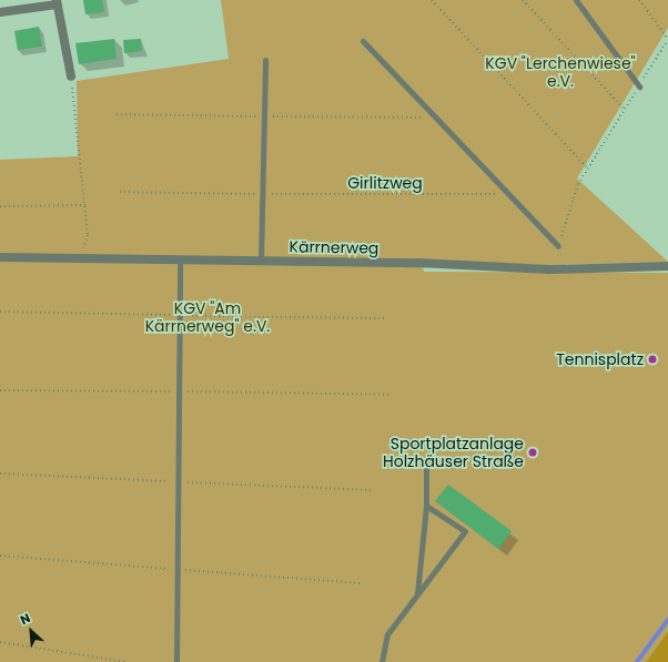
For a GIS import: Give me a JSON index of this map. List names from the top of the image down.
{
  "streets": {
    "street": ["Kärrnerweg"],
    "path": ["Girlitzweg"]
  },
  "parks": ["KGV \"Lerchenwiese\" e.V.", "KGV \"Am Kärrnerweg\" e.V."],
  "places": ["Tennisplatz", "Sportplatzanlage Holzhäuser Straße"],
  "north": "top left"
}
